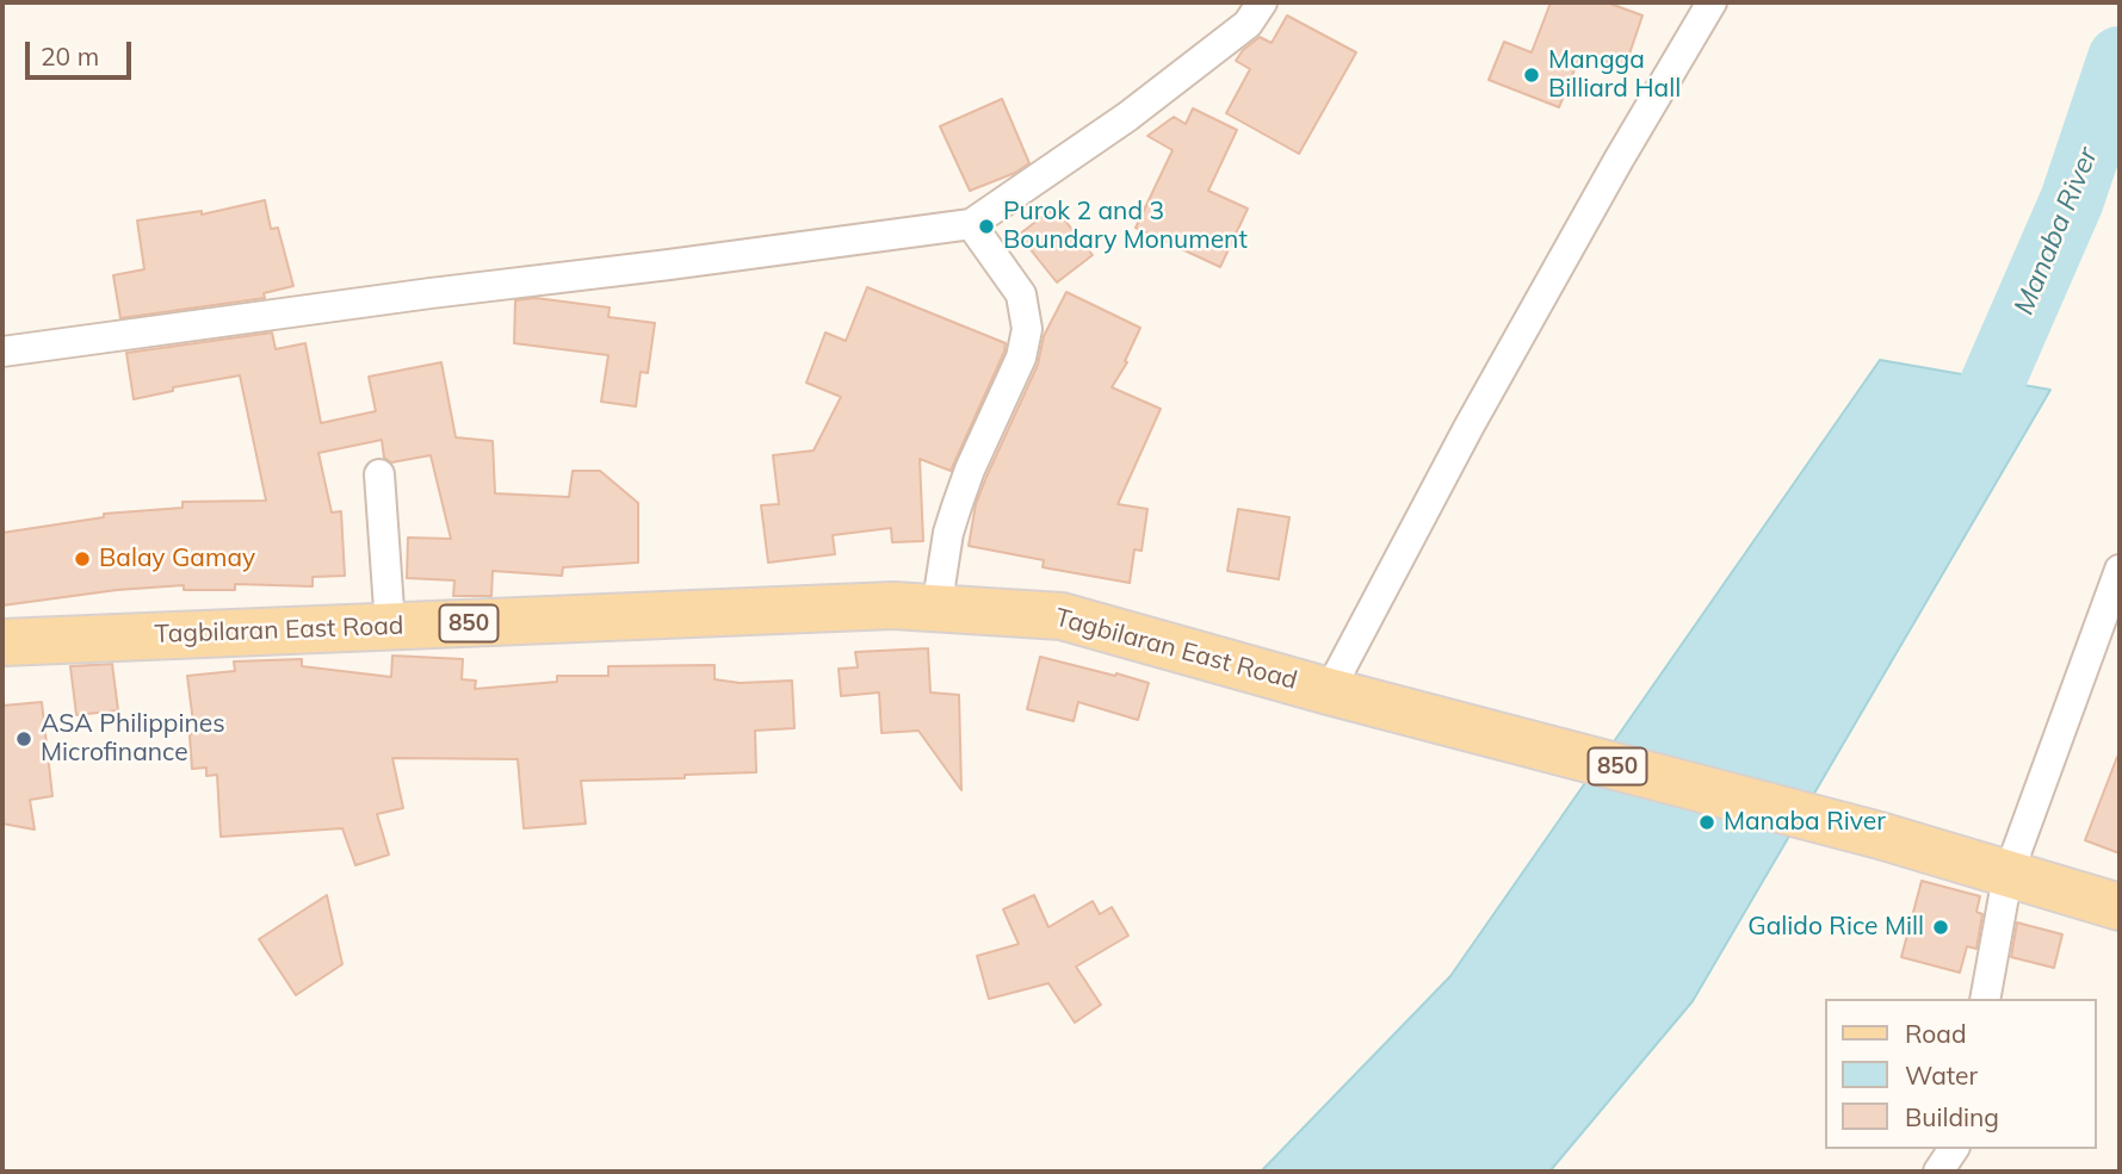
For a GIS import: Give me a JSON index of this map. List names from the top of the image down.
{
  "streets": {
    "main road": ["850", "Tagbilaran East Road"]
  },
  "water": ["Manaba River"],
  "places": [
    "Mangga Billiard Hall",
    "Purok 2 and 3 Boundary Monument",
    "Balay Gamay",
    "ASA Philippines Microfinance",
    "Manaba River",
    "Galido Rice Mill"
  ],
  "legend": ["Road", "Water", "Building"],
  "scale_bar": "20 m"
}
